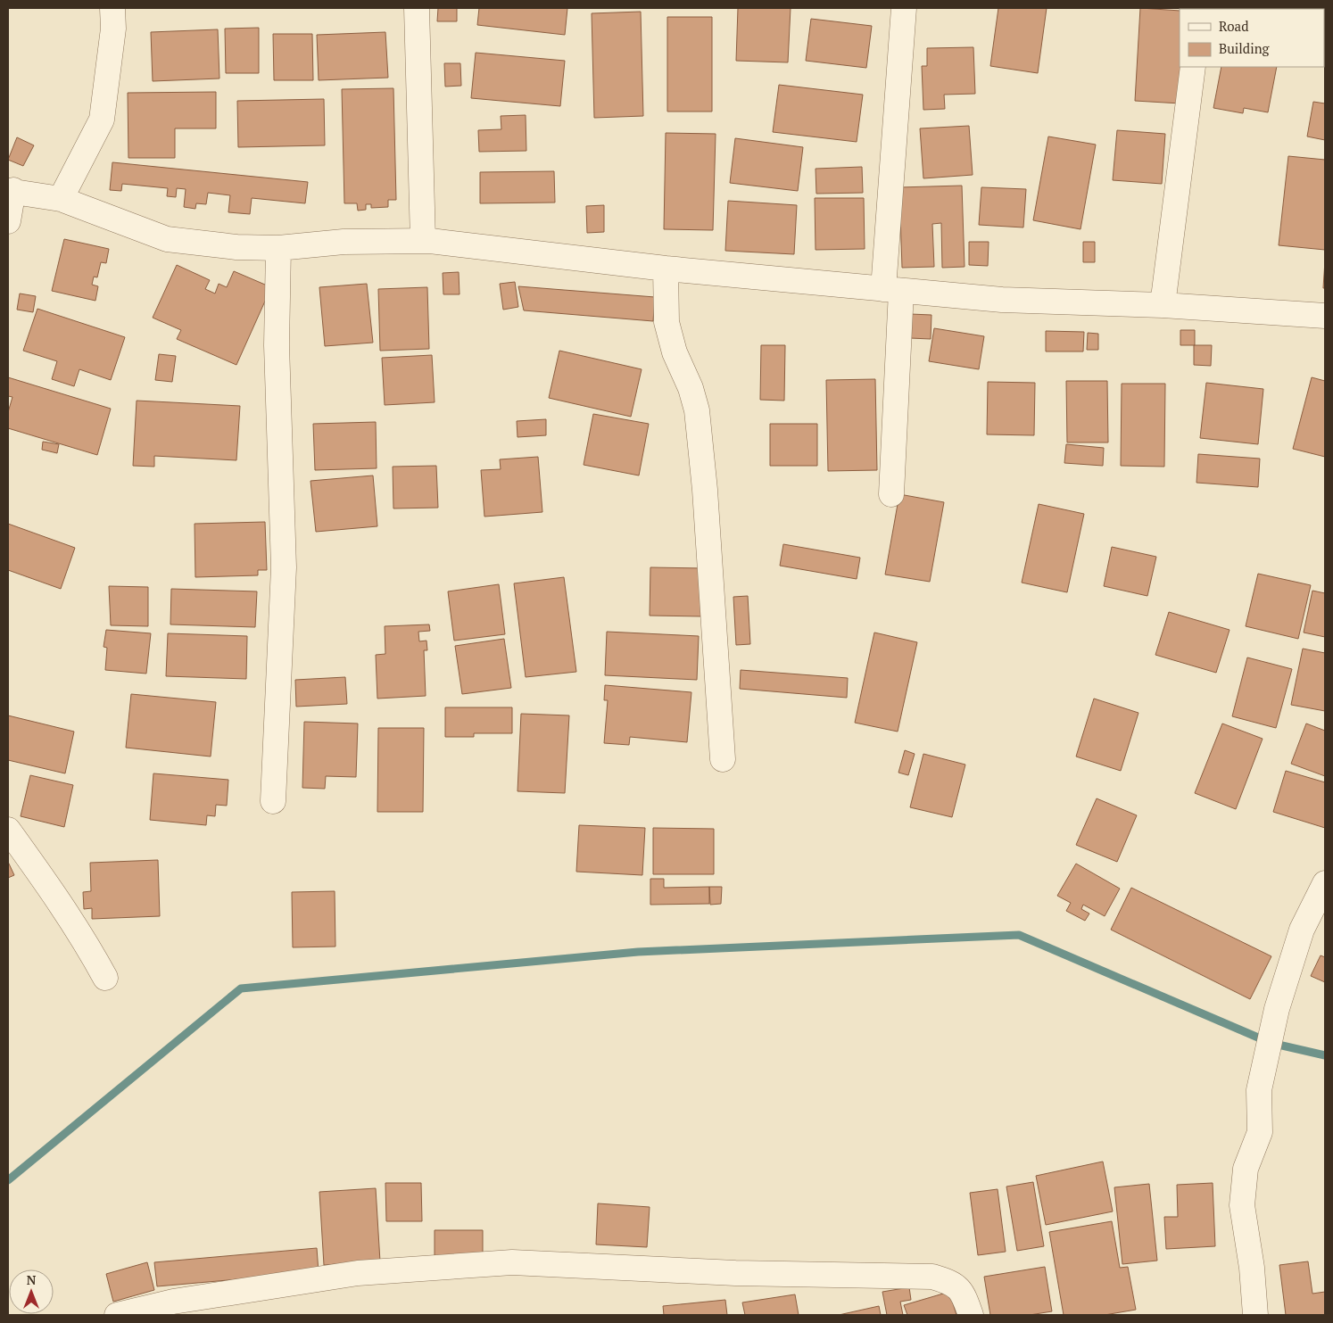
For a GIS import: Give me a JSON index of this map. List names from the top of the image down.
{
  "legend": ["Road", "Building"],
  "north": "top"
}
